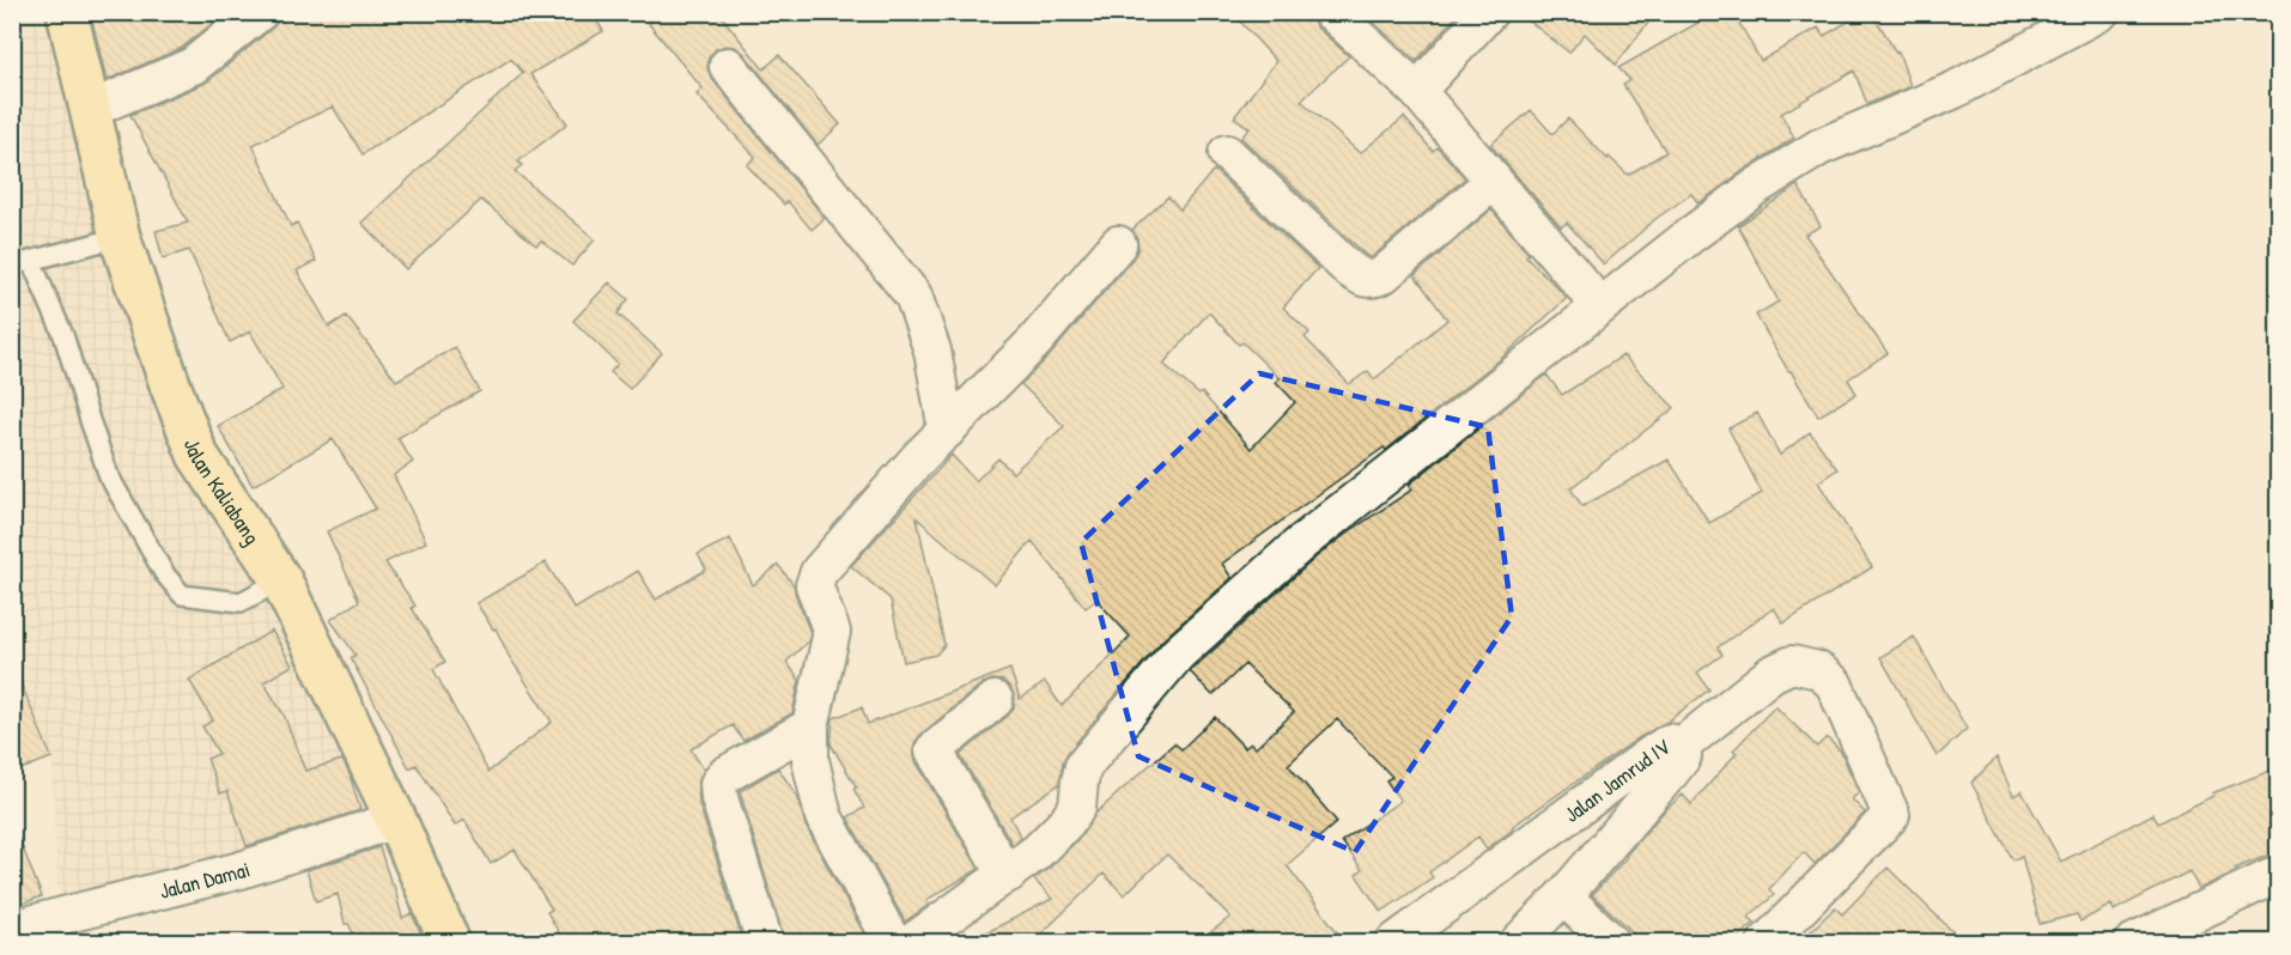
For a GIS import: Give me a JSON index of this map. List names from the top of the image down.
{
  "streets": {
    "main road": ["Jalan Kaliabang"],
    "street": ["Jalan Jamrud IV", "Jalan Damai"]
  },
  "crossings": [
    ["Jalan Kaliabang", "Jalan Damai"]
  ]
}
